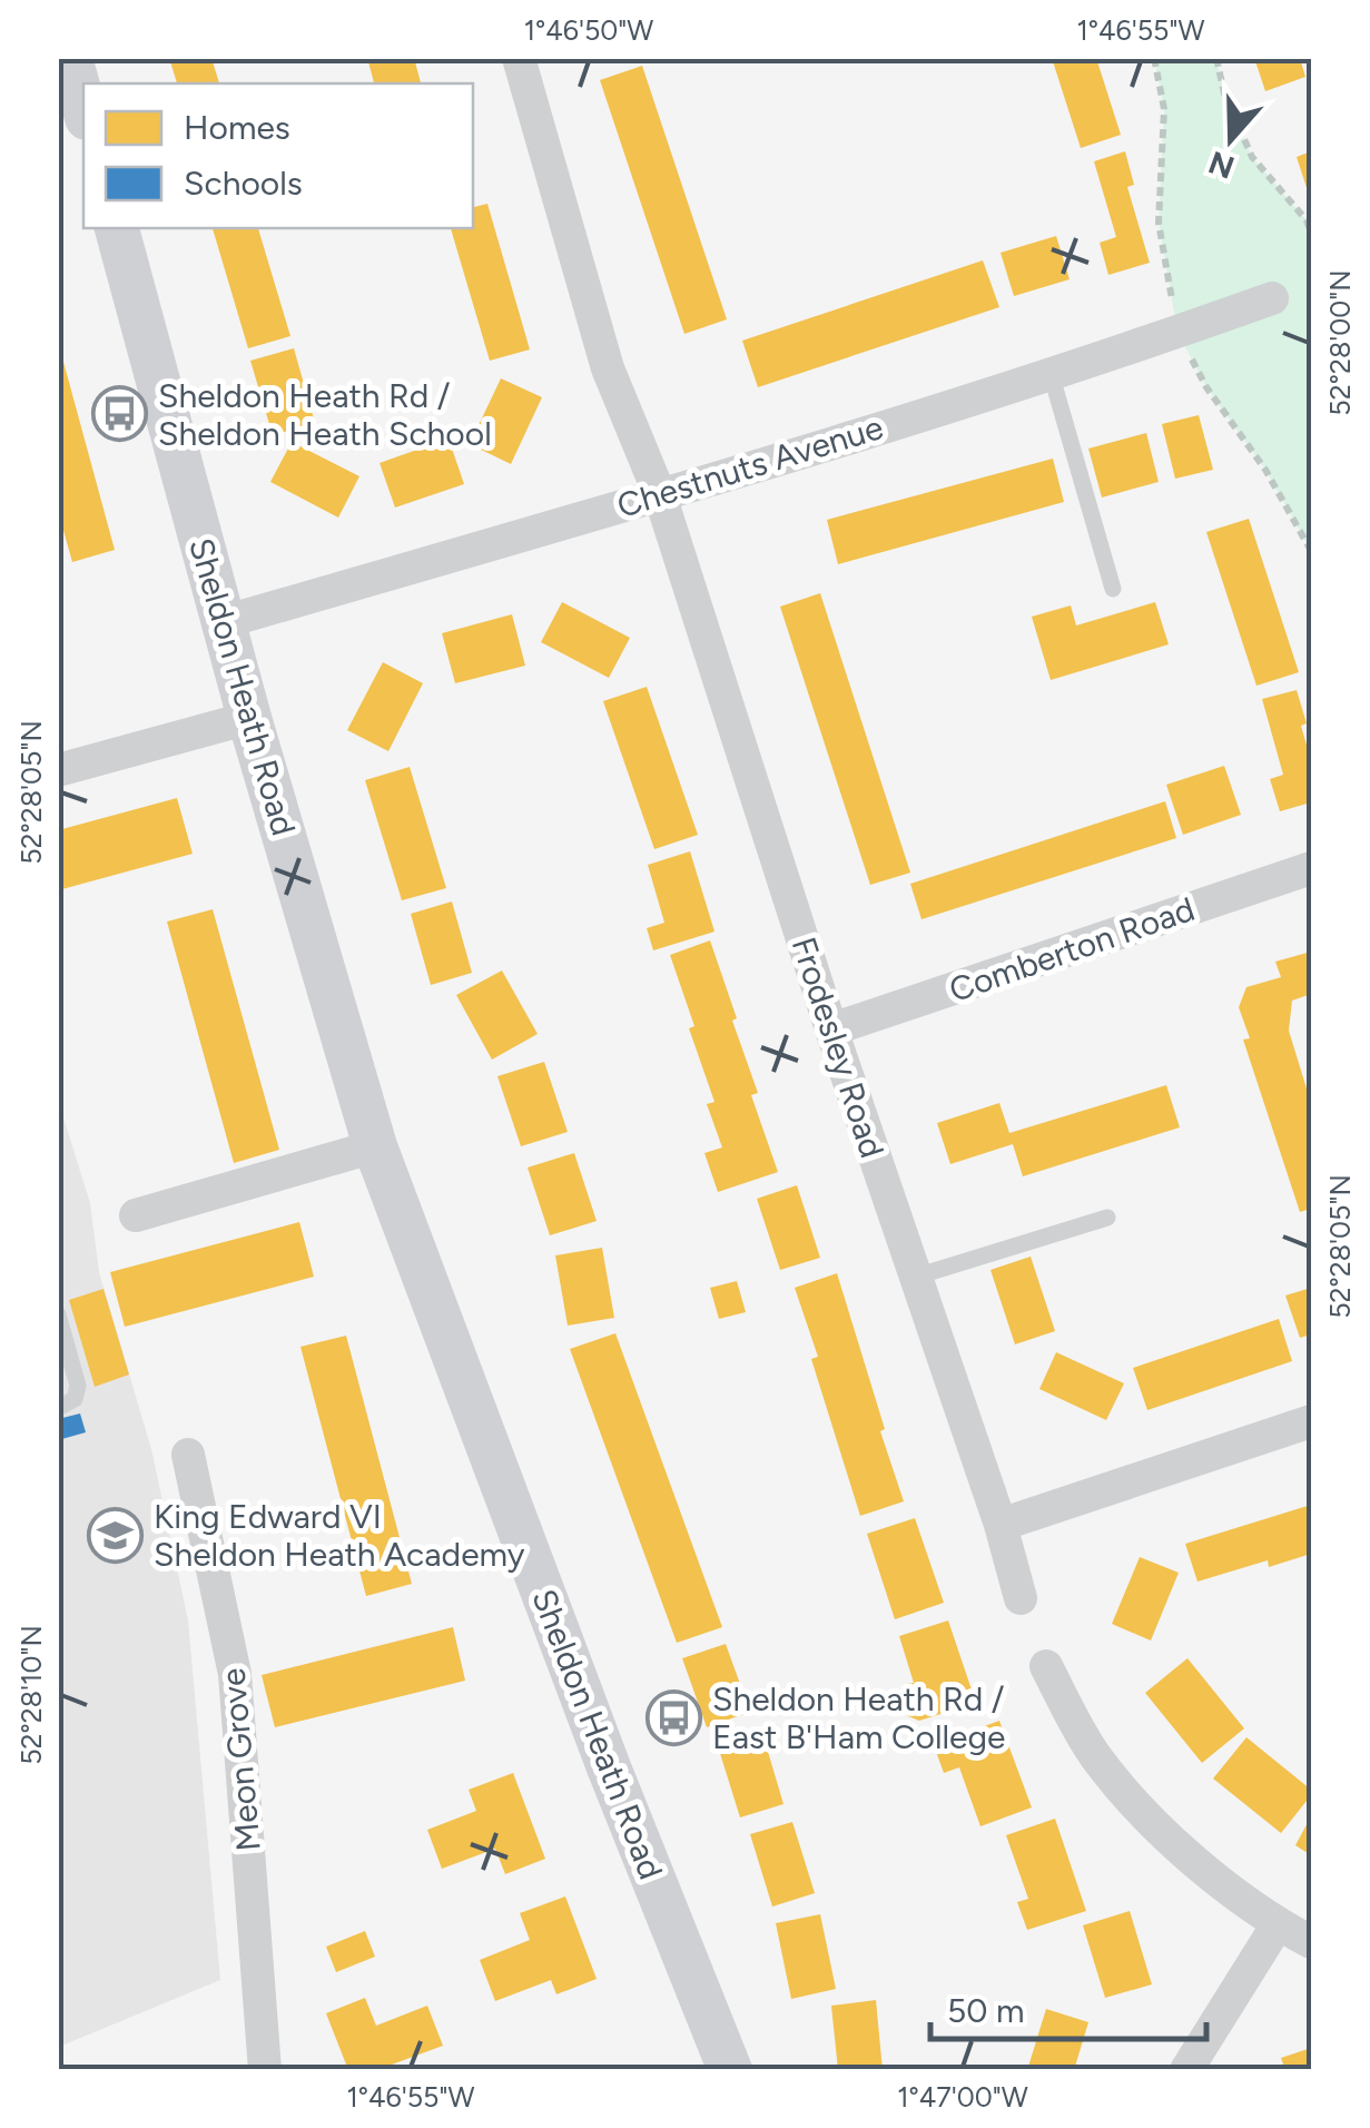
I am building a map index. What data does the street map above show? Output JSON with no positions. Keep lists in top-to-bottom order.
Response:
{
  "streets": {
    "street": [
      "Chestnuts Avenue",
      "Sheldon Heath Road",
      "Comberton Road",
      "Frodesley Road",
      "Meon Grove"
    ]
  },
  "crossings": [
    ["Chestnuts Avenue", "Sheldon Heath Road"],
    ["Chestnuts Avenue", "Frodesley Road"],
    ["Comberton Road", "Frodesley Road"]
  ],
  "places": {
    "bus stop": ["Sheldon Heath Rd / Sheldon Heath School", "Sheldon Heath Rd / East B'Ham College"],
    "school or university": ["King Edward VI Sheldon Heath Academy"]
  },
  "legend": ["Homes", "Schools"],
  "scale_bar": "50 m",
  "north": "bottom",
  "coordinates": [
    "1°46'50\"W",
    "1°46'55\"W",
    "52°28'00\"N",
    "52°28'05\"N",
    "52°28'10\"N",
    "1°47'00\"W"
  ]
}
